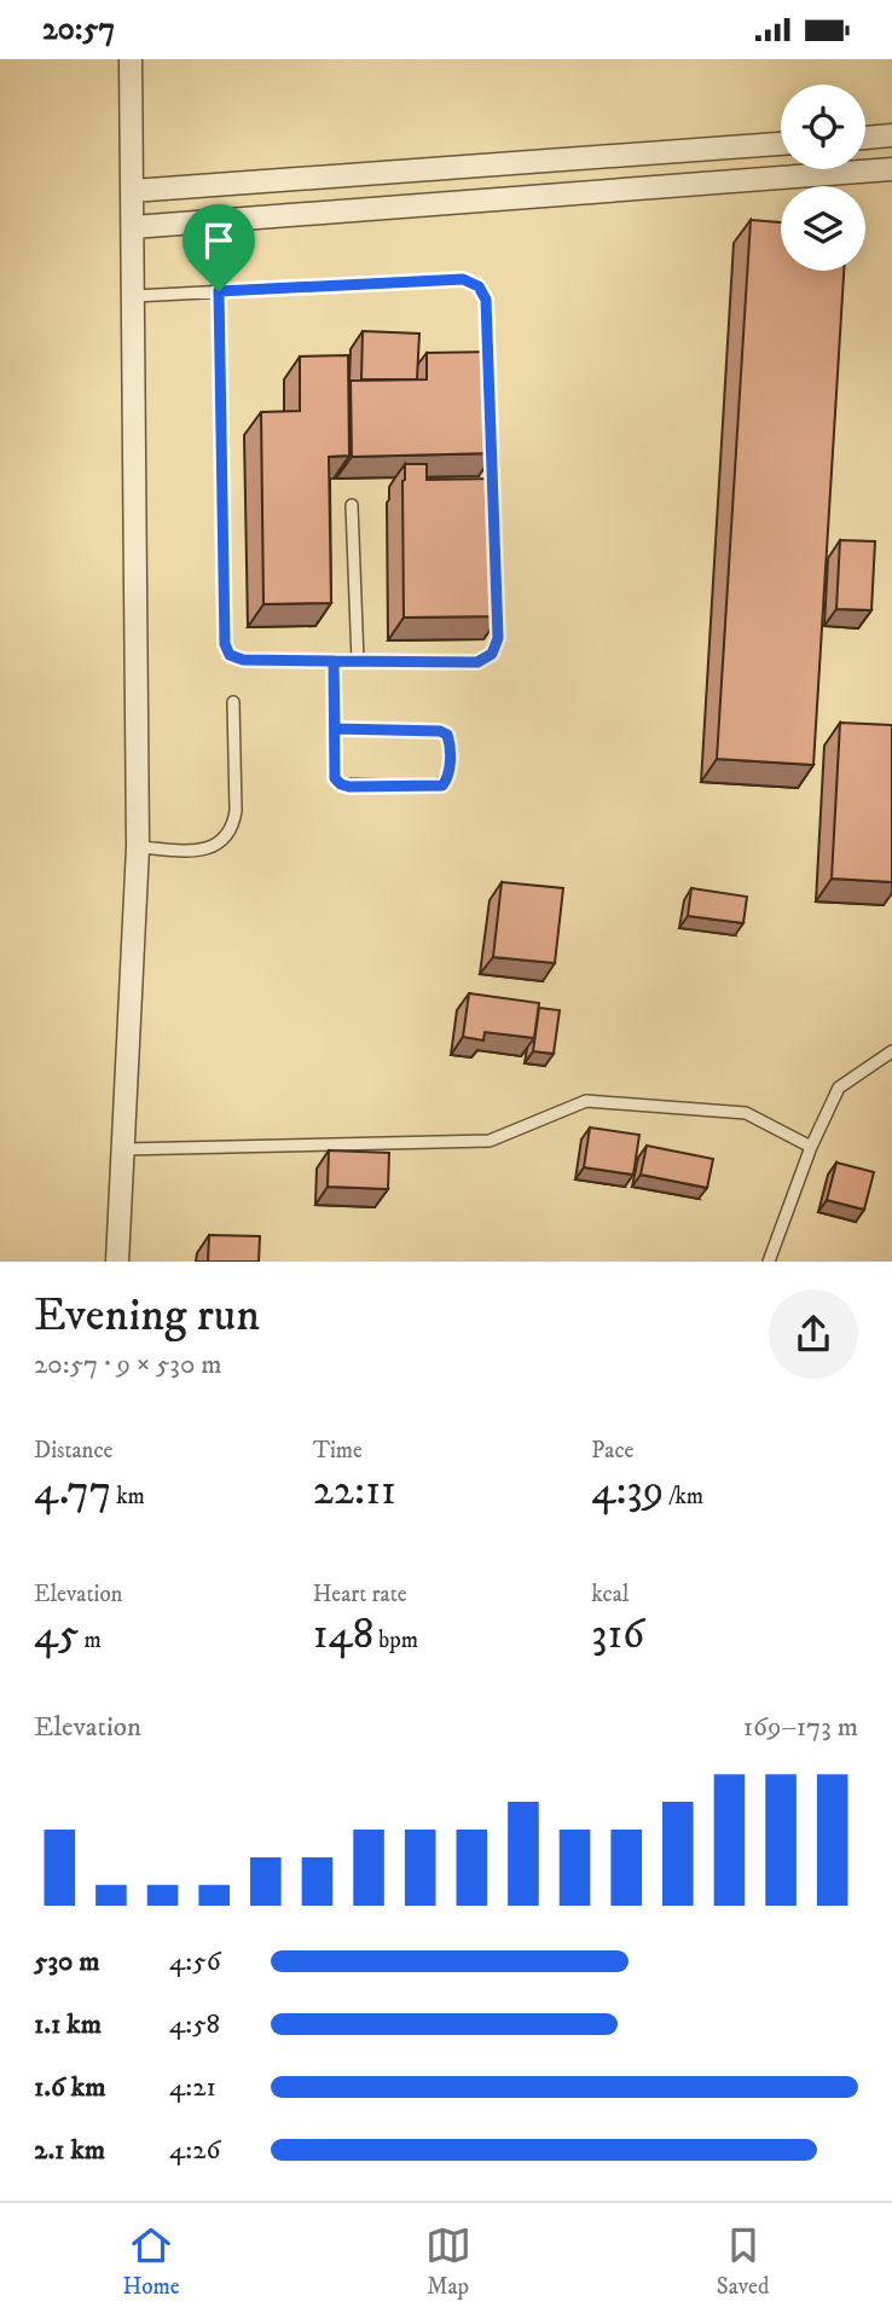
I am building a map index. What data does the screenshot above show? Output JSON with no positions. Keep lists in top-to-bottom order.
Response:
{
  "page": {
    "status": "20:57",
    "heading": ["Evening run", "20:57 · 9 × 530 m"],
    "stats": [
      ["Distance", "4.77 km"],
      ["Time", "22:11"],
      ["Pace", "4:39 /km"],
      ["Elevation", "45 m"],
      ["Heart rate", "148 bpm"],
      ["kcal", "316"]
    ],
    "chart": ["Elevation", "169–173 m"],
    "list": [
      {
        "name": "530 m",
        "note": "4:56"
      },
      {
        "name": "1.1 km",
        "note": "4:58"
      },
      {
        "name": "1.6 km",
        "note": "4:21"
      },
      {
        "name": "2.1 km",
        "note": "4:26"
      }
    ],
    "tabs": ["Home", "Map", "Saved"]
  }
}
